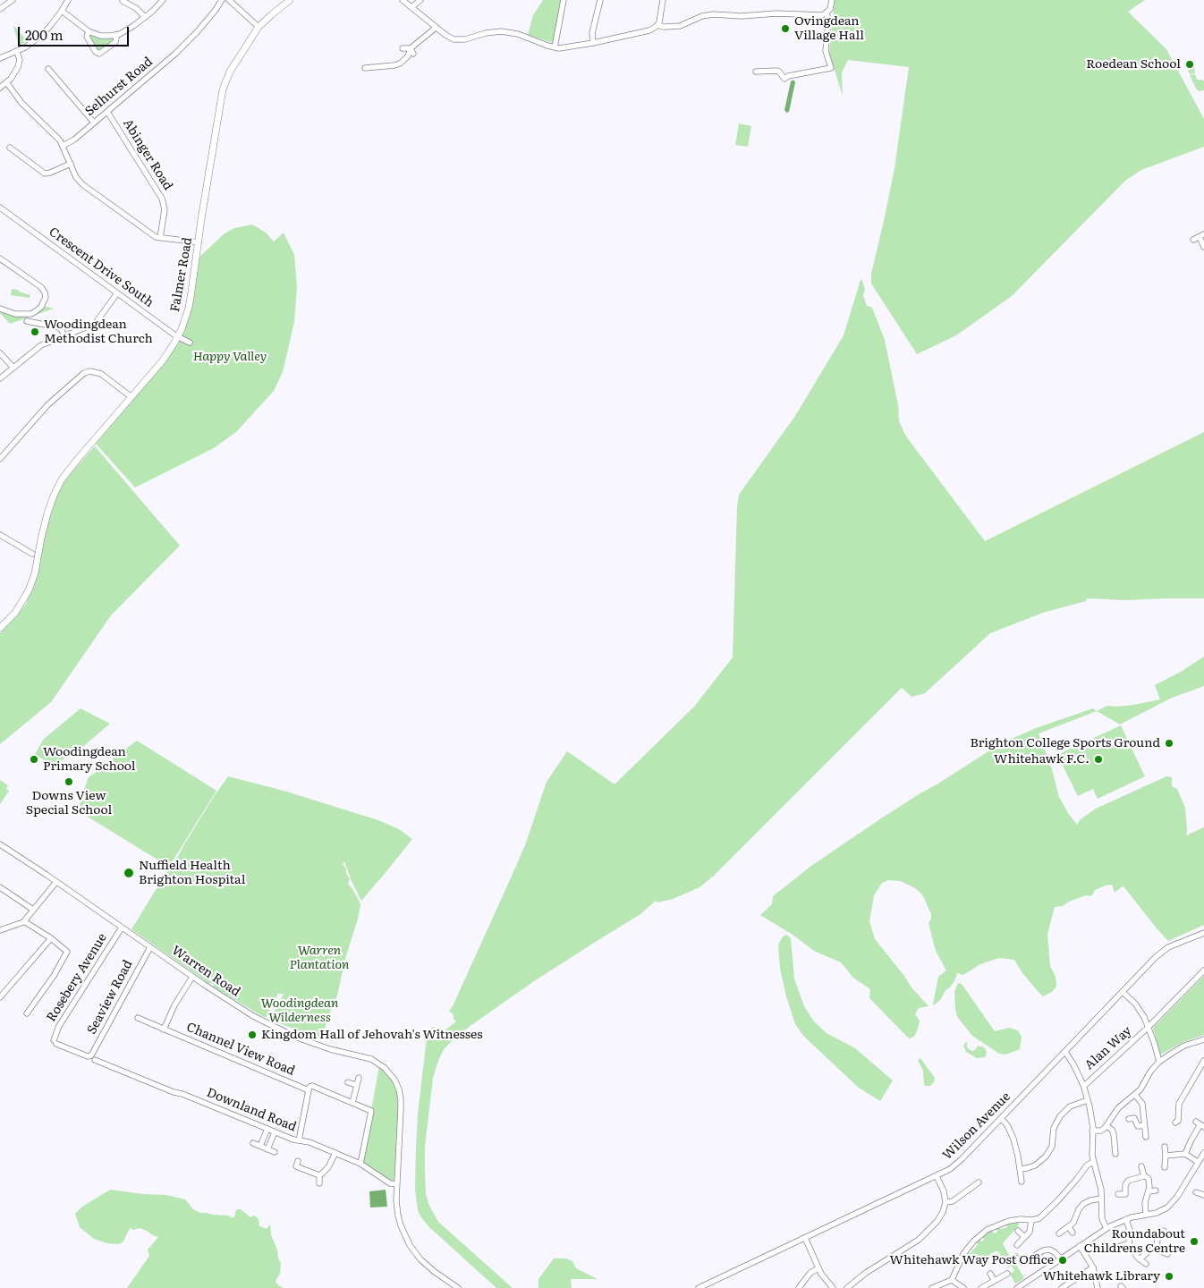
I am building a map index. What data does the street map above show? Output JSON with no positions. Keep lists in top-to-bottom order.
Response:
{
  "streets": {
    "main road": ["Falmer Road"],
    "street": [
      "Selhurst Road",
      "Abinger Road",
      "Crescent Drive South",
      "Warren Road",
      "Rosebery Avenue",
      "Seaview Road",
      "Alan Way",
      "Channel View Road",
      "Downland Road",
      "Wilson Avenue"
    ]
  },
  "crossings": [
    ["Selhurst Road", "Abinger Road"],
    ["Crescent Drive South", "Falmer Road"],
    ["Warren Road", "Rosebery Avenue"],
    ["Warren Road", "Seaview Road"],
    ["Warren Road", "Downland Road"],
    ["Rosebery Avenue", "Downland Road"],
    ["Seaview Road", "Downland Road"]
  ],
  "parks": ["Happy Valley", "Warren Plantation", "Woodingdean Wilderness"],
  "places": [
    "Ovingdean Village Hall",
    "Roedean School",
    "Woodingdean Methodist Church",
    "Brighton College Sports Ground",
    "Woodingdean Primary School",
    "Whitehawk F.C.",
    "Downs View Special School",
    "Nuffield Health Brighton Hospital",
    "Kingdom Hall of Jehovah's Witnesses",
    "Roundabout Childrens Centre",
    "Whitehawk Way Post Office",
    "Whitehawk Library"
  ],
  "scale_bar": "200 m"
}
